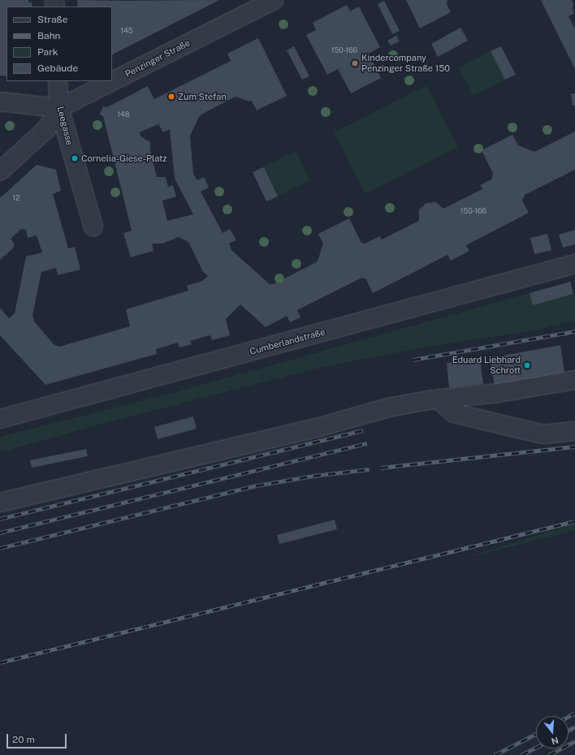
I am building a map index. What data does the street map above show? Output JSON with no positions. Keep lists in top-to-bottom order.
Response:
{
  "streets": {
    "street": ["Penzinger Straße", "Leegasse", "Cumberlandstraße"]
  },
  "crossings": [
    ["Penzinger Straße", "Leegasse"]
  ],
  "places": [
    "Kindercompany Penzinger Straße 150",
    "Zum Stefan",
    "Cornelia-Giese-Platz",
    "Eduard Liebhard Schrott"
  ],
  "house_numbers": [
    "145",
    "150-166",
    "148",
    "12",
    "150-166"
  ],
  "legend": [
    "Straße",
    "Bahn",
    "Park",
    "Gebäude"
  ],
  "scale_bar": "20 m",
  "north": "bottom"
}
